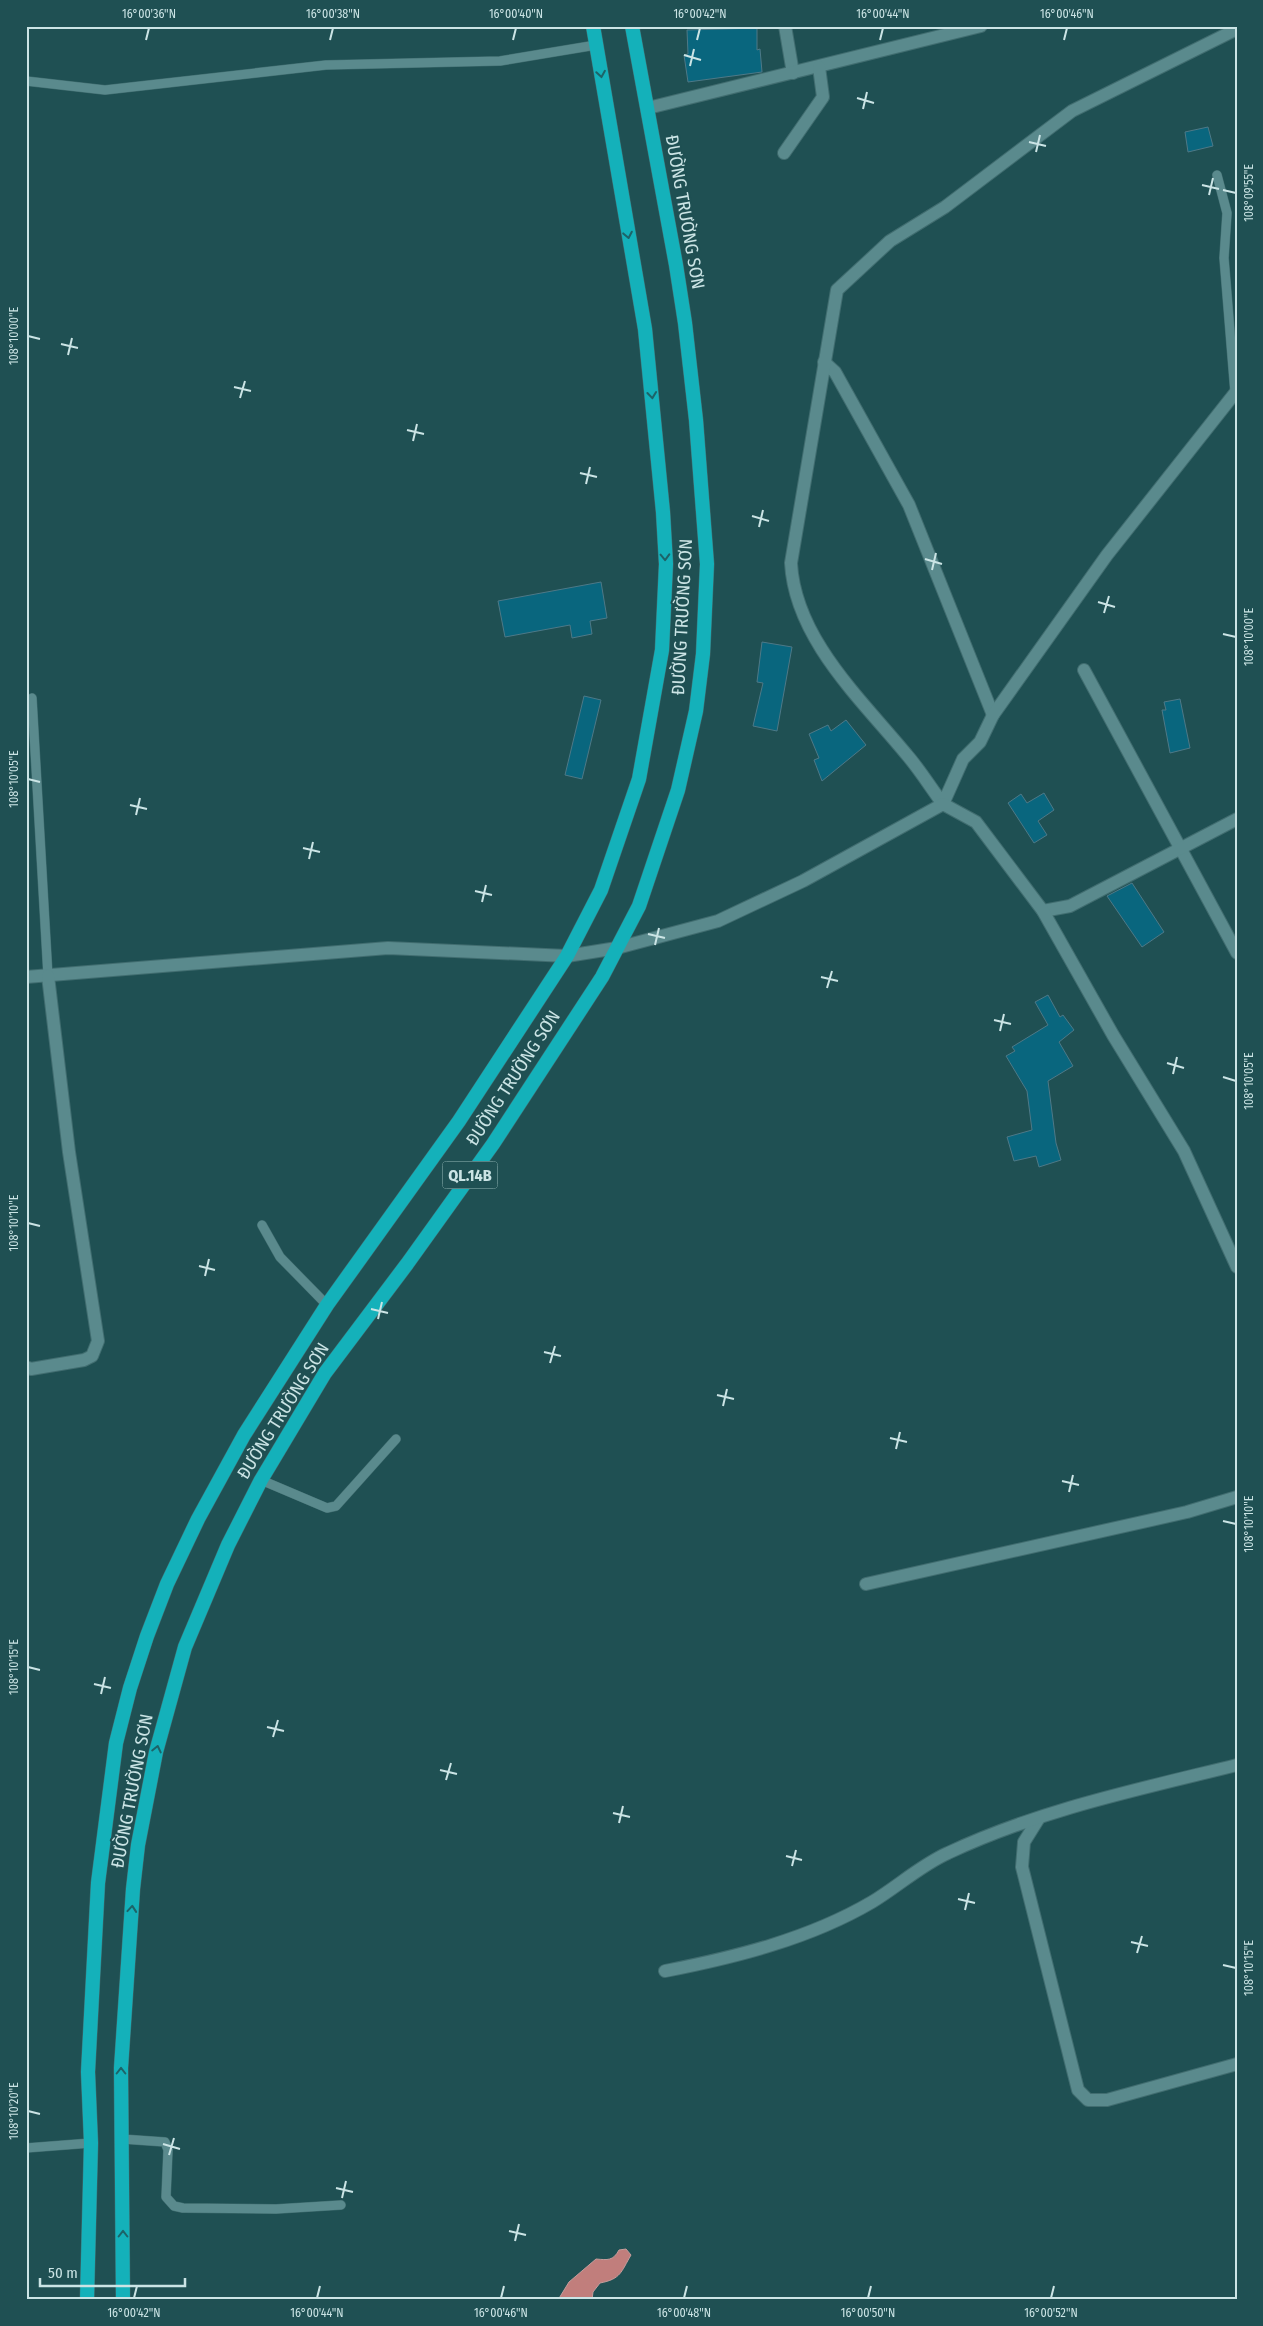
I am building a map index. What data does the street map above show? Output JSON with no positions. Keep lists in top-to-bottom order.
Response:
{
  "streets": {
    "highway": ["ĐƯỜNG TRƯỜNG SƠN", "QL.14B"]
  },
  "scale_bar": "50 m",
  "coordinates": [
    "16°00'36\"N",
    "16°00'38\"N",
    "16°00'40\"N",
    "16°00'42\"N",
    "16°00'44\"N",
    "16°00'46\"N",
    "108°09'55\"E",
    "108°10'00\"E",
    "108°10'05\"E",
    "108°10'10\"E",
    "108°10'15\"E",
    "108°10'20\"E",
    "16°00'48\"N",
    "16°00'50\"N",
    "16°00'52\"N"
  ]
}
